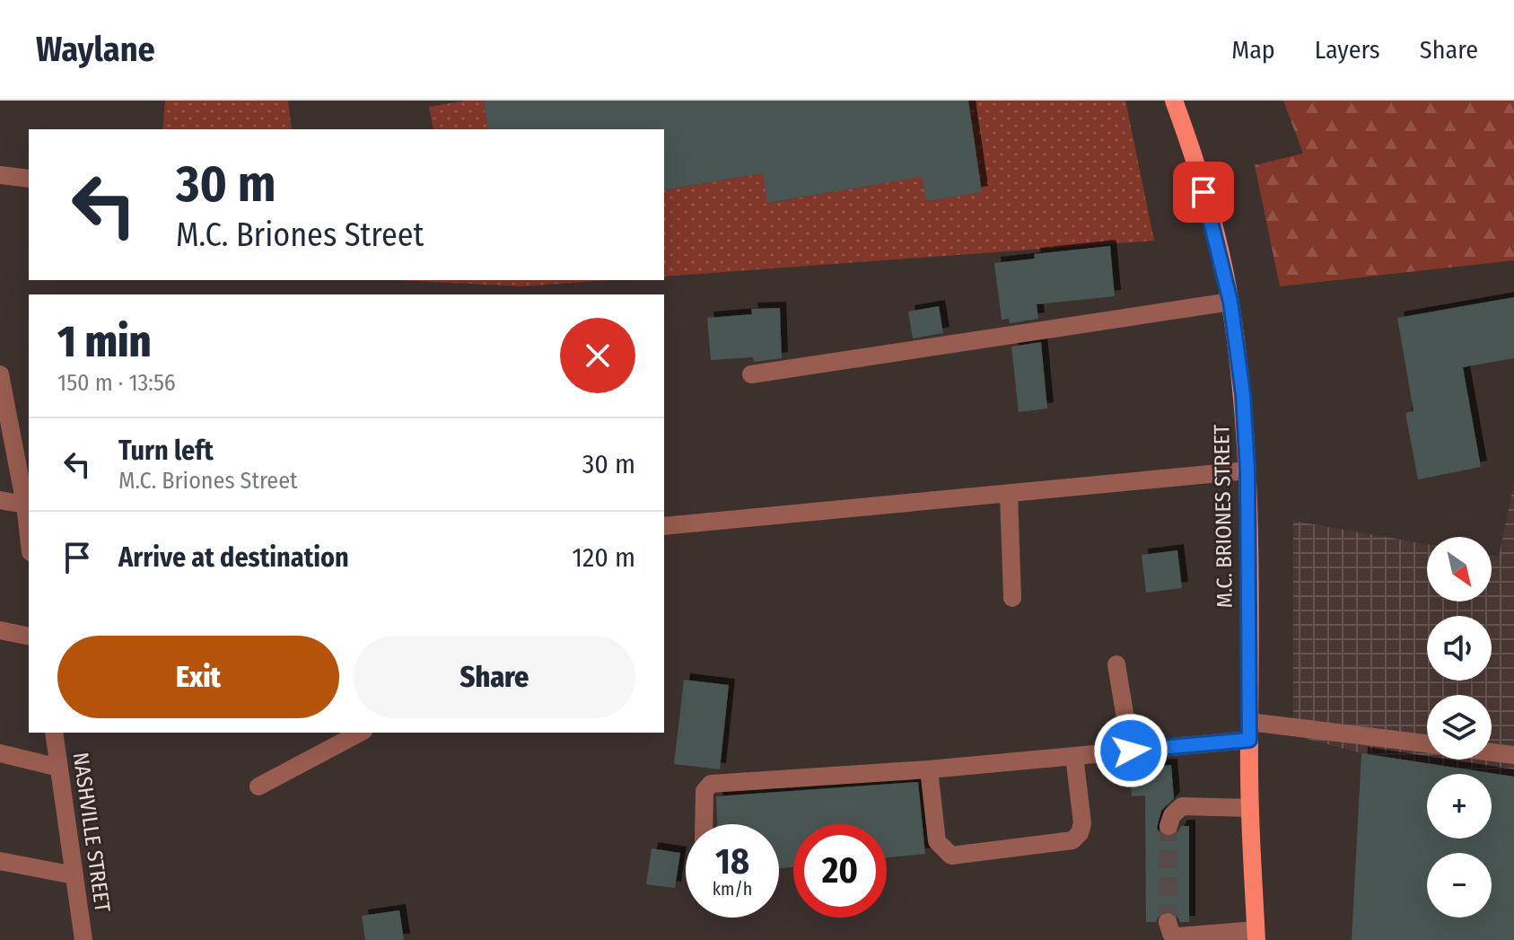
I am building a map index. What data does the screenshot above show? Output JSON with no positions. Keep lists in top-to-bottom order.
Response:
{
  "streets": {
    "main road": ["M.C. BRIONES STREET"],
    "street": ["NASHVILLE STREET"]
  },
  "north": "bottom right",
  "page": {
    "header": "Waylane",
    "nav": ["Map", "Layers", "Share"],
    "turn": ["30 m", "M.C. Briones Street"],
    "heading": ["1 min", "150 m · 13:56"],
    "list": [
      {
        "name": "Turn left",
        "note": "M.C. Briones Street",
        "value": "30 m"
      },
      {
        "name": "Arrive at destination",
        "value": "120 m"
      }
    ],
    "map_buttons": ["+", "−"],
    "buttons": ["Exit", "Share"],
    "speed": "18 km/h",
    "limit": "20"
  }
}
